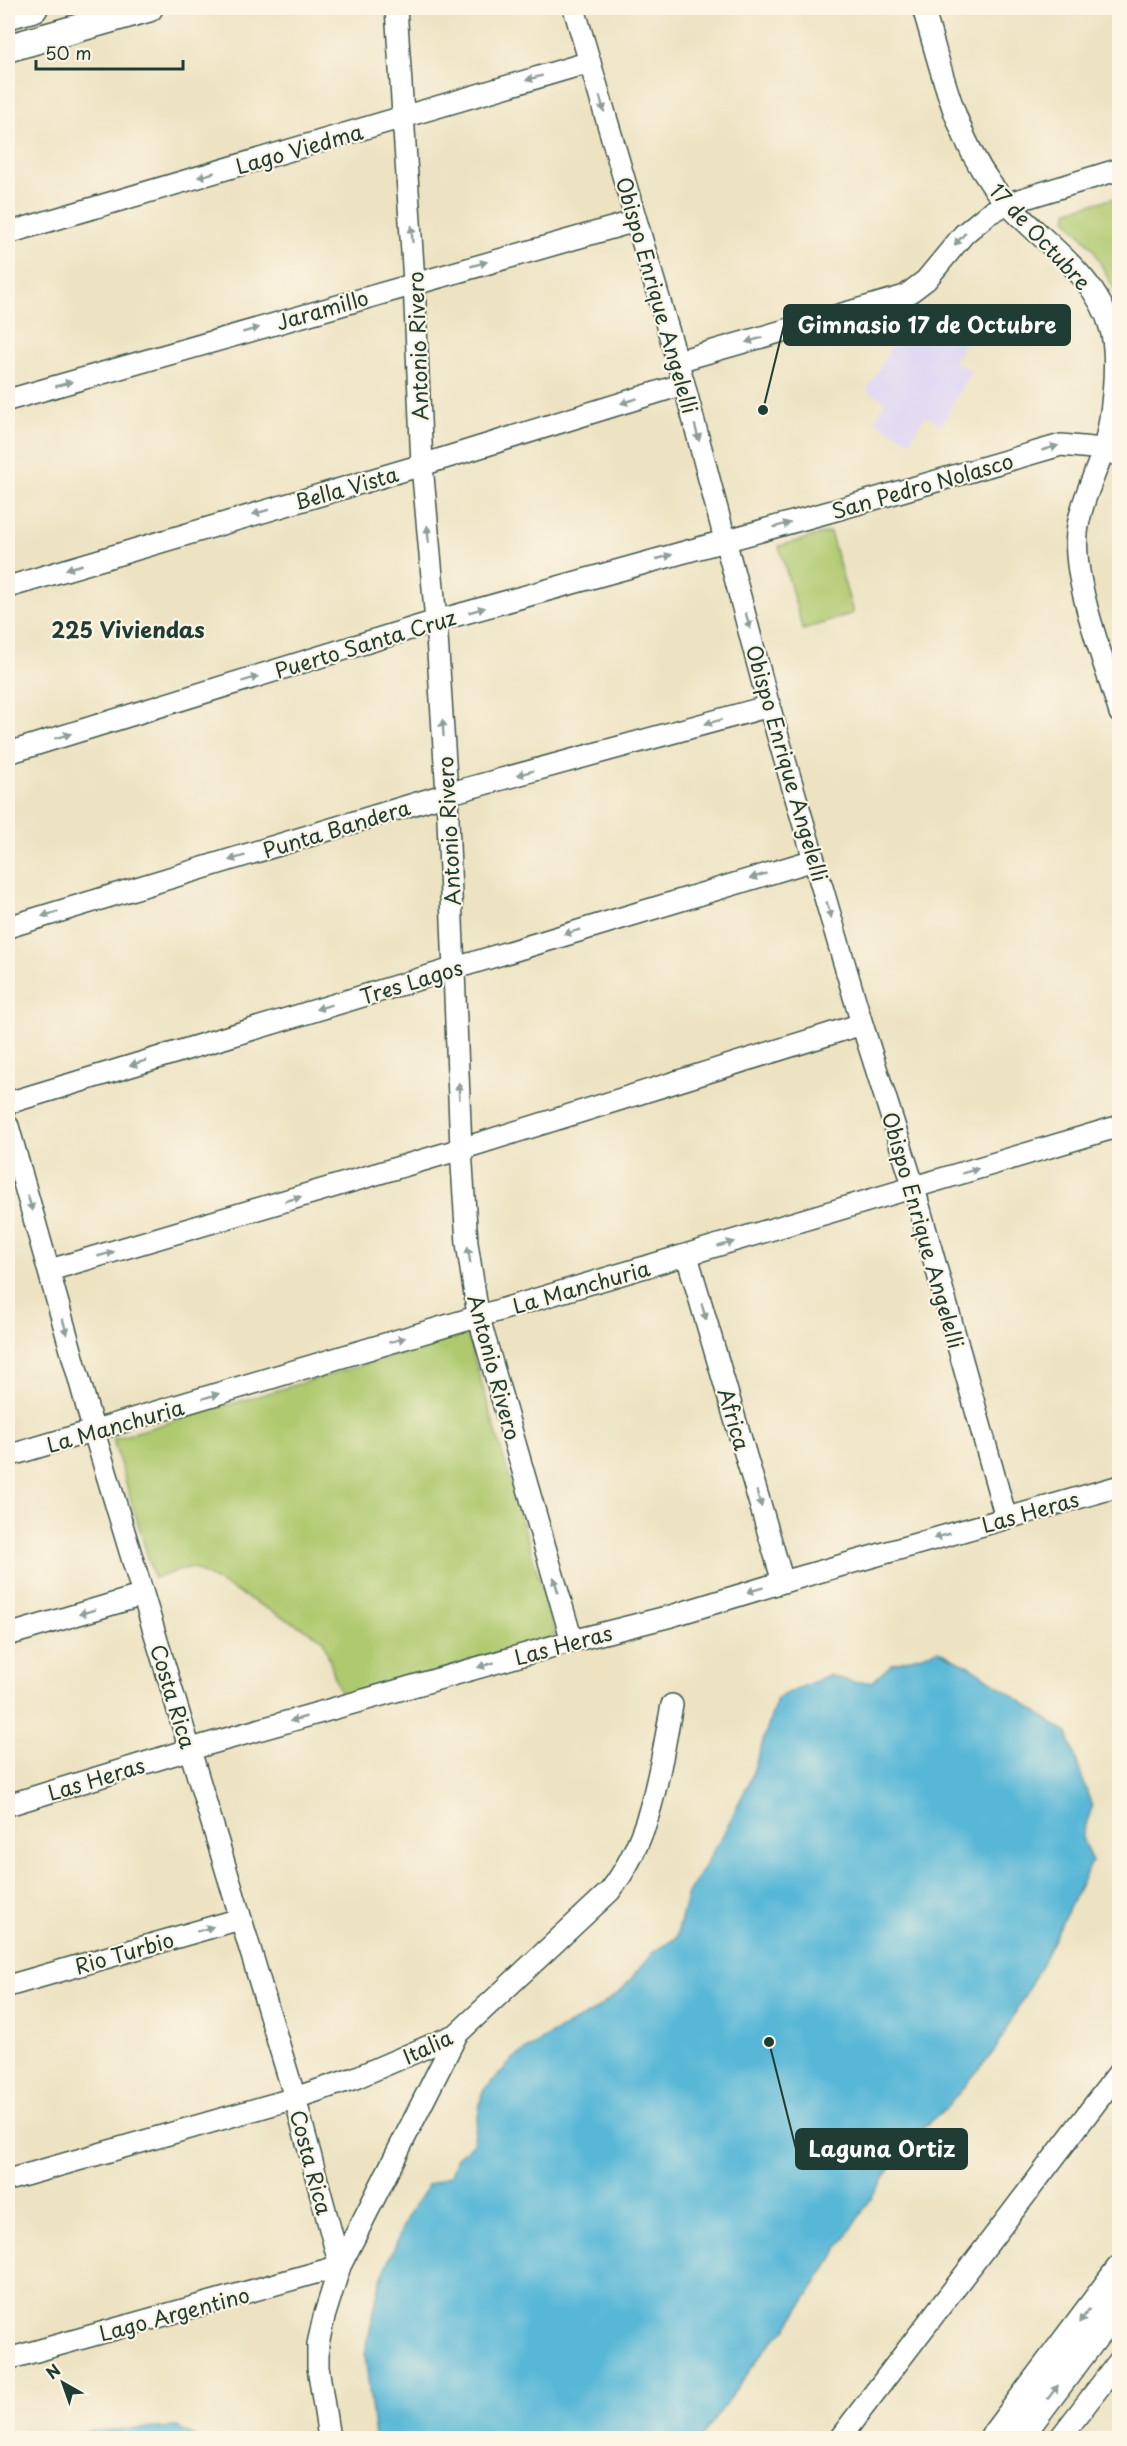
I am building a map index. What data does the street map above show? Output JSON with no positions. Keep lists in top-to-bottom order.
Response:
{
  "streets": {
    "street": [
      "Lago Viedma",
      "17 de Octubre",
      "Obispo Enrique Angelelli",
      "Jaramillo",
      "Antonio Rivero",
      "San Pedro Nolasco",
      "Bella Vista",
      "Puerto Santa Cruz",
      "Punta Bandera",
      "Tres Lagos",
      "La Manchuria",
      "Africa",
      "Las Heras",
      "Costa Rica",
      "Rio Turbio",
      "Italia",
      "Lago Argentino"
    ]
  },
  "crossings": [
    ["Lago Viedma", "Obispo Enrique Angelelli"],
    ["Lago Viedma", "Antonio Rivero"],
    ["17 de Octubre", "San Pedro Nolasco"],
    ["Obispo Enrique Angelelli", "Jaramillo"],
    ["Obispo Enrique Angelelli", "San Pedro Nolasco"],
    ["Obispo Enrique Angelelli", "Bella Vista"],
    ["Obispo Enrique Angelelli", "Puerto Santa Cruz"],
    ["Obispo Enrique Angelelli", "Punta Bandera"],
    ["Obispo Enrique Angelelli", "Tres Lagos"],
    ["Obispo Enrique Angelelli", "La Manchuria"],
    ["Obispo Enrique Angelelli", "Las Heras"],
    ["Jaramillo", "Antonio Rivero"],
    ["Antonio Rivero", "Bella Vista"],
    ["Antonio Rivero", "Puerto Santa Cruz"],
    ["Antonio Rivero", "Punta Bandera"],
    ["Antonio Rivero", "Tres Lagos"],
    ["Antonio Rivero", "La Manchuria"],
    ["Antonio Rivero", "Las Heras"],
    ["San Pedro Nolasco", "Puerto Santa Cruz"],
    ["La Manchuria", "Africa"],
    ["La Manchuria", "Costa Rica"],
    ["Africa", "Las Heras"],
    ["Las Heras", "Costa Rica"],
    ["Costa Rica", "Rio Turbio"],
    ["Costa Rica", "Italia"],
    ["Costa Rica", "Lago Argentino"]
  ],
  "one_way": [
    "Lago Viedma",
    "Obispo Enrique Angelelli",
    "Jaramillo",
    "Antonio Rivero",
    "Bella Vista",
    "Puerto Santa Cruz",
    "Punta Bandera",
    "Africa",
    "Las Heras",
    "Rio Turbio"
  ],
  "districts": ["225 Viviendas"],
  "places": ["Gimnasio 17 de Octubre", "Laguna Ortiz"],
  "scale_bar": "50 m",
  "north": "top left"
}
